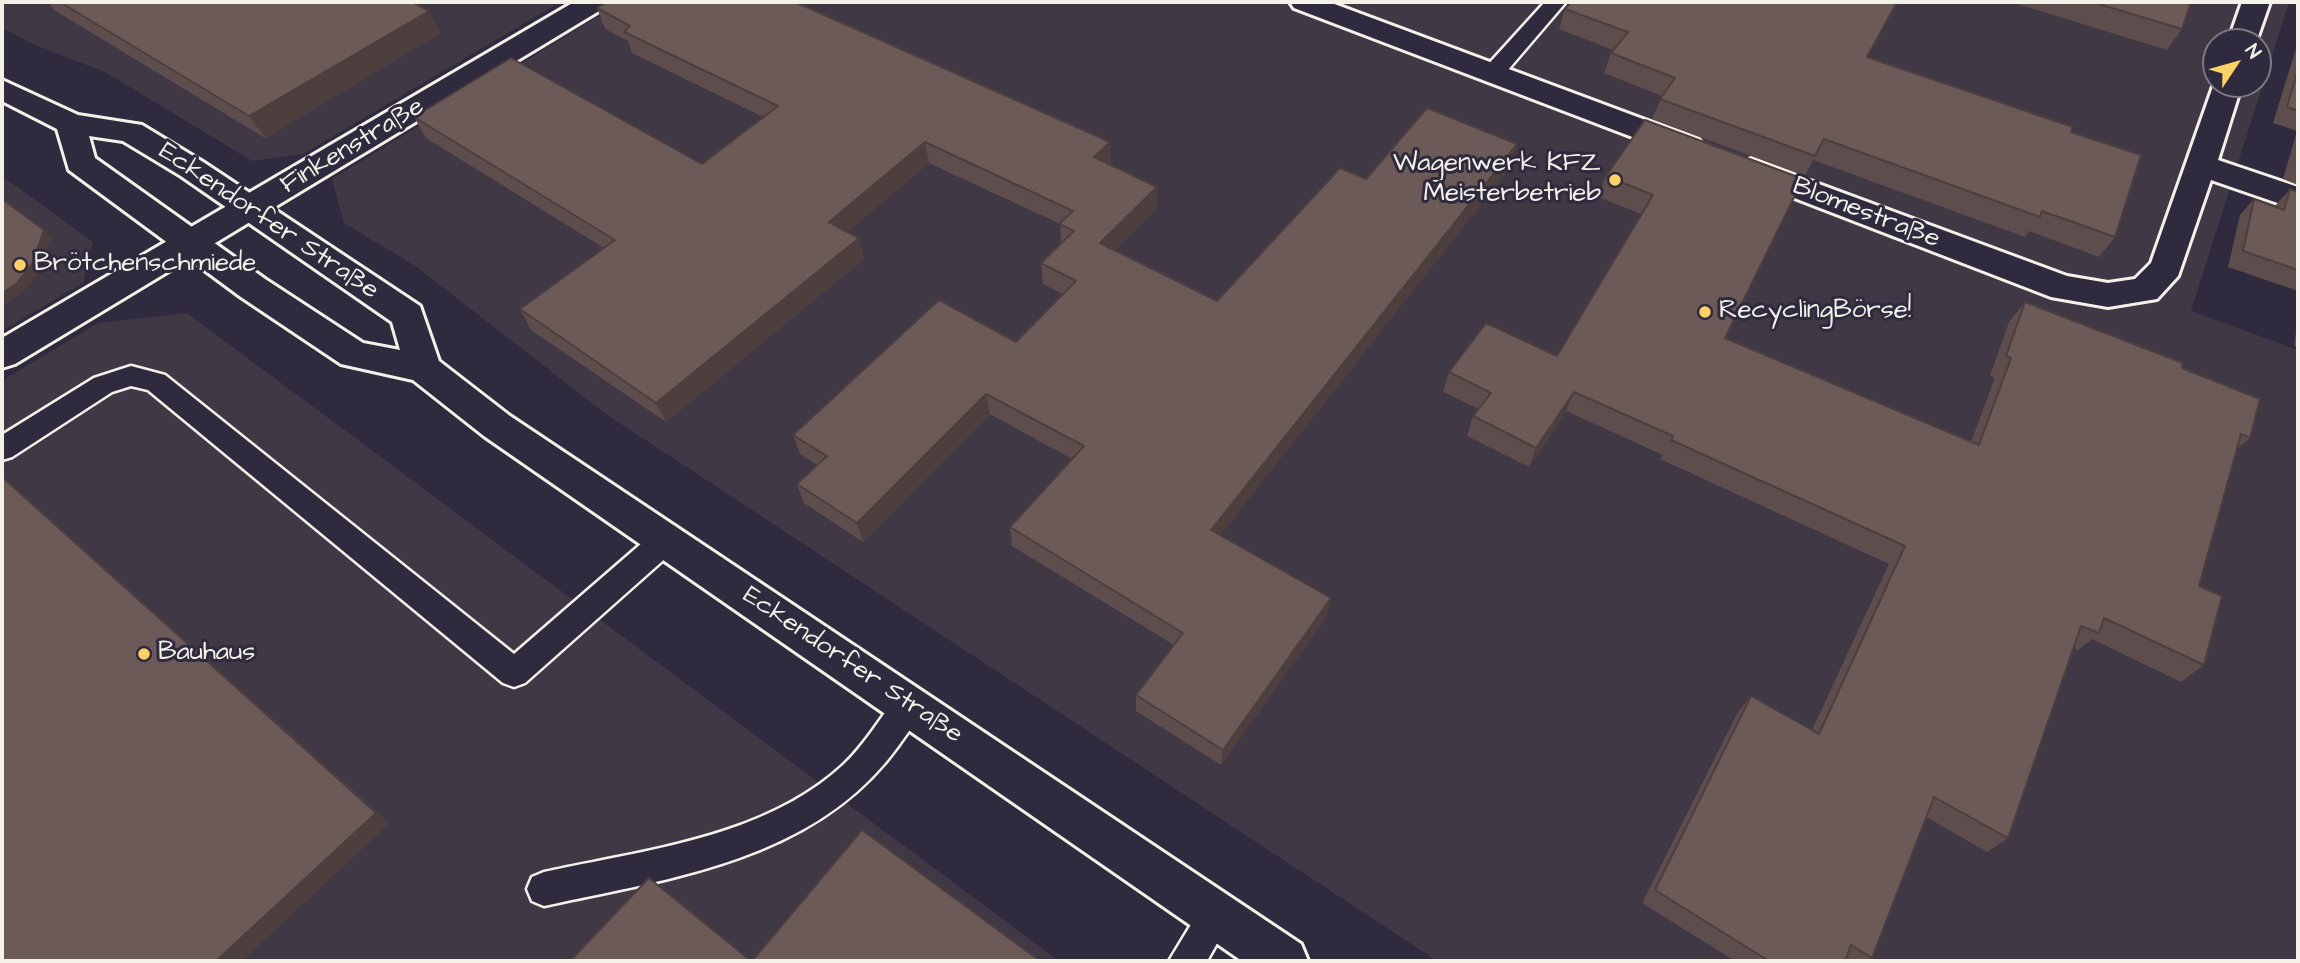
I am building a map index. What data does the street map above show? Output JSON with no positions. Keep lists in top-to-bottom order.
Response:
{
  "streets": {
    "street": ["Finkenstraße", "Blomestraße", "Eckendorfer Straße"]
  },
  "crossings": [
    ["Finkenstraße", "Eckendorfer Straße"]
  ],
  "places": [
    "Wagenwerk KFZ Meisterbetrieb",
    "Brötchenschmiede",
    "RecyclingBörse!",
    "Bauhaus"
  ],
  "north": "top right"
}
